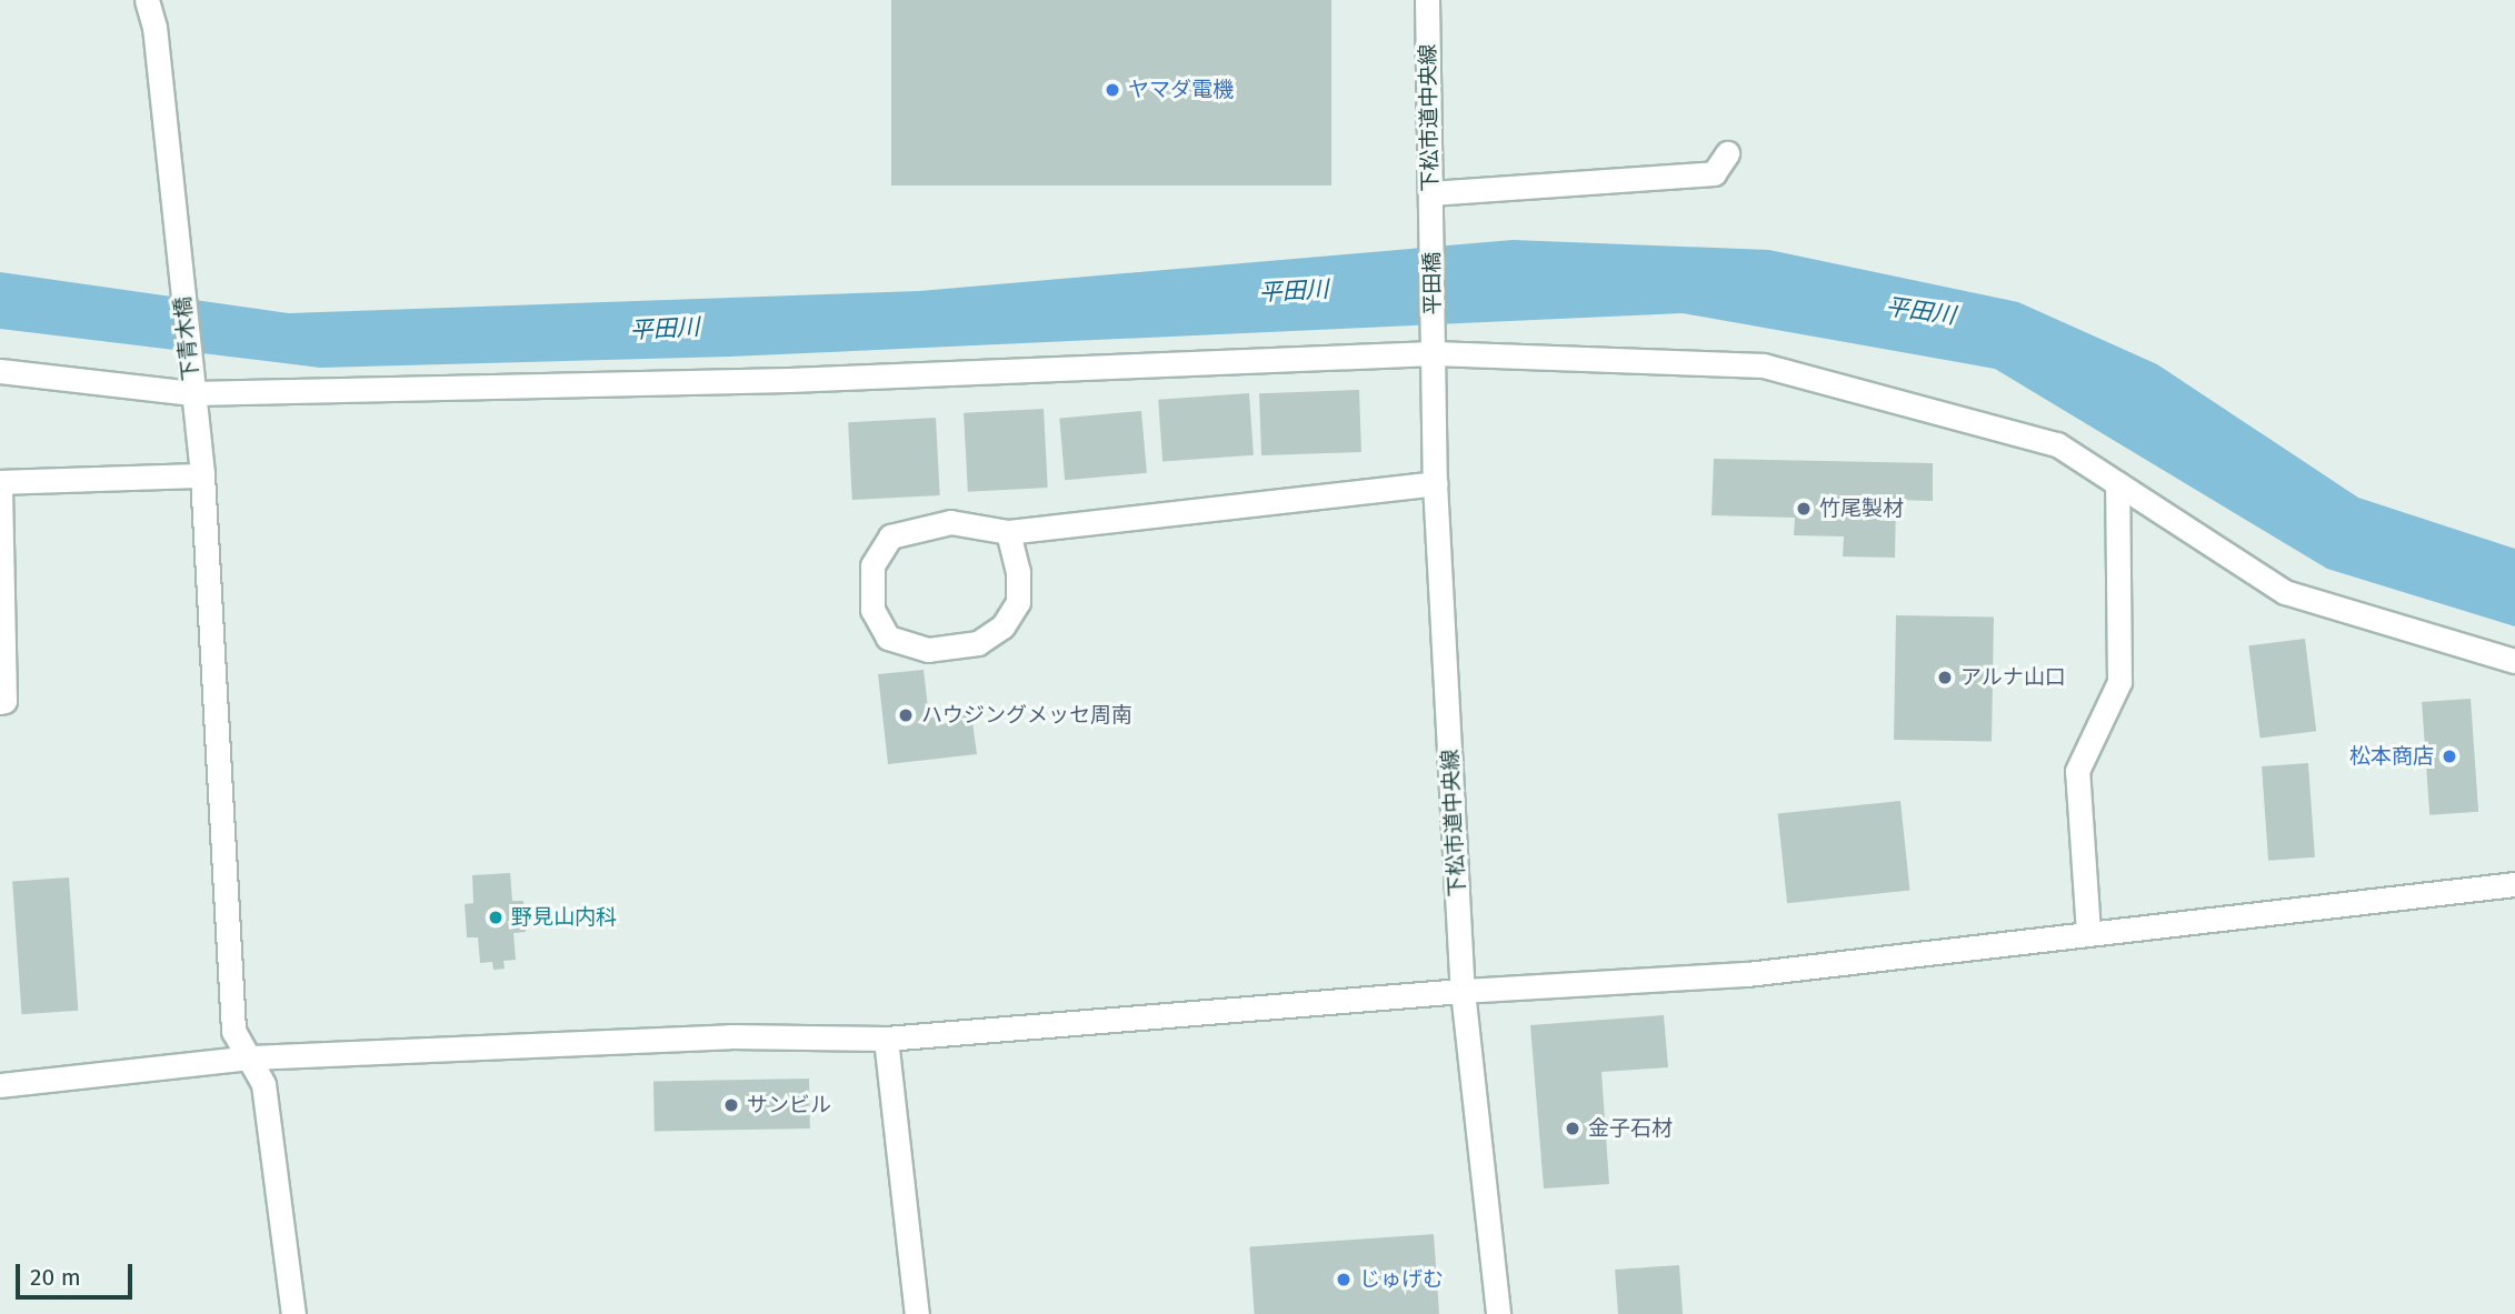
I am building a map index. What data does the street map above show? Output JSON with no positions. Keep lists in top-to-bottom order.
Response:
{
  "streets": {
    "street": ["下松市道中央線", "平田橋", "下青木橋"]
  },
  "crossings": [
    ["下松市道中央線", "平田橋"]
  ],
  "water": ["平田川"],
  "places": [
    "ヤマダ電機",
    "竹尾製材",
    "アルナ山口",
    "ハウジングメッセ周南",
    "松本商店",
    "野見山内科",
    "サンビル",
    "金子石材",
    "じゅげむ"
  ],
  "scale_bar": "20 m"
}
